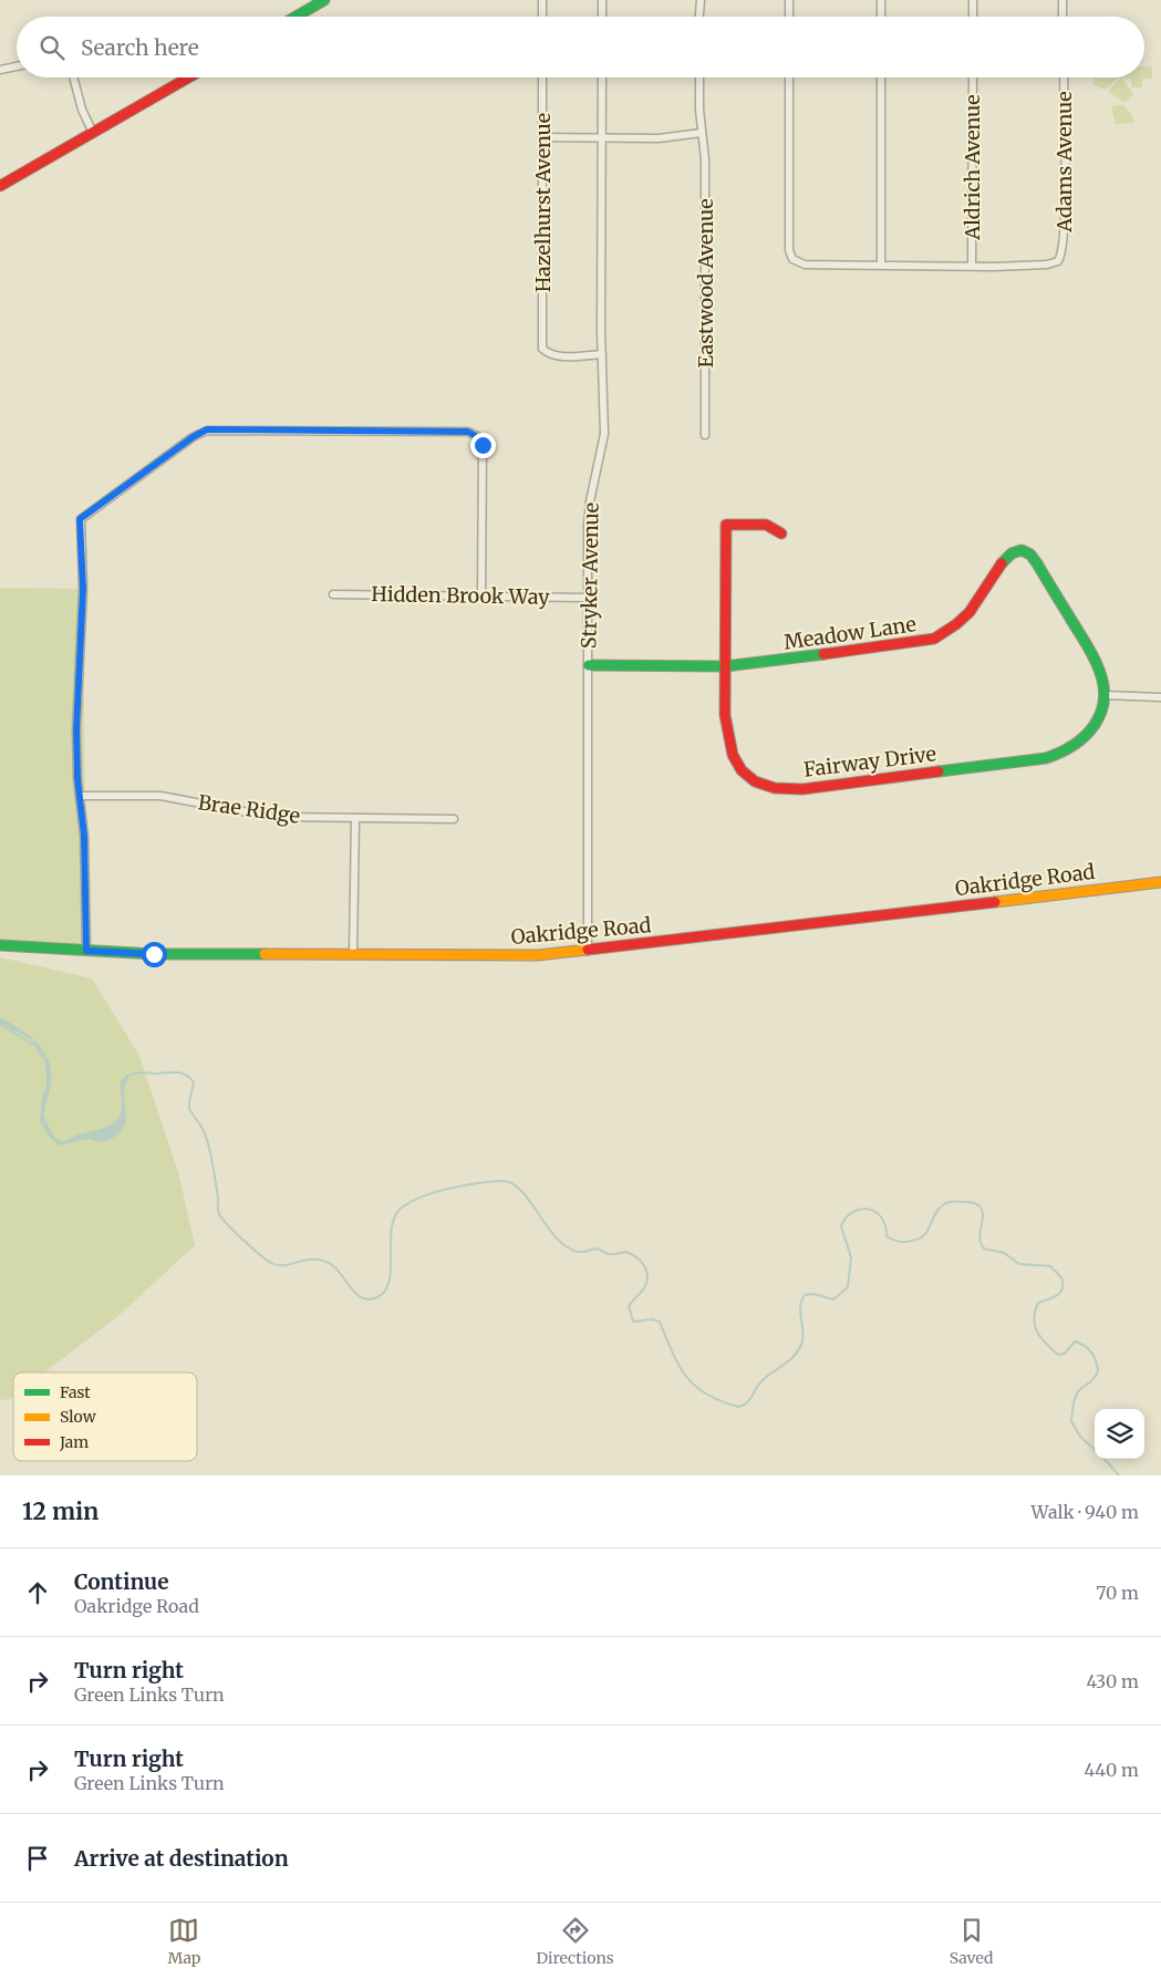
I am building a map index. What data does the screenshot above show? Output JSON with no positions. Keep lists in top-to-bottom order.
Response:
{
  "streets": {
    "street": [
      "Adams Avenue",
      "Aldrich Avenue",
      "Hazelhurst Avenue",
      "Eastwood Avenue",
      "Stryker Avenue",
      "Hidden Brook Way",
      "Meadow Lane",
      "Fairway Drive",
      "Brae Ridge",
      "Oakridge Road"
    ]
  },
  "crossings": [
    ["Adams Avenue", "Aldrich Avenue"],
    ["Hazelhurst Avenue", "Stryker Avenue"],
    ["Stryker Avenue", "Hidden Brook Way"],
    ["Stryker Avenue", "Meadow Lane"],
    ["Stryker Avenue", "Oakridge Road"],
    ["Meadow Lane", "Fairway Drive"]
  ],
  "legend": ["Fast", "Slow", "Jam"],
  "page": {
    "search": "Search here",
    "heading": ["12 min", "Walk · 940 m"],
    "list": [
      ["Continue", "Oakridge Road", "70 m"],
      ["Turn right", "Green Links Turn", "430 m"],
      ["Turn right", "Green Links Turn", "440 m"],
      "Arrive at destination"
    ],
    "nav": ["Map", "Directions", "Saved"]
  }
}
